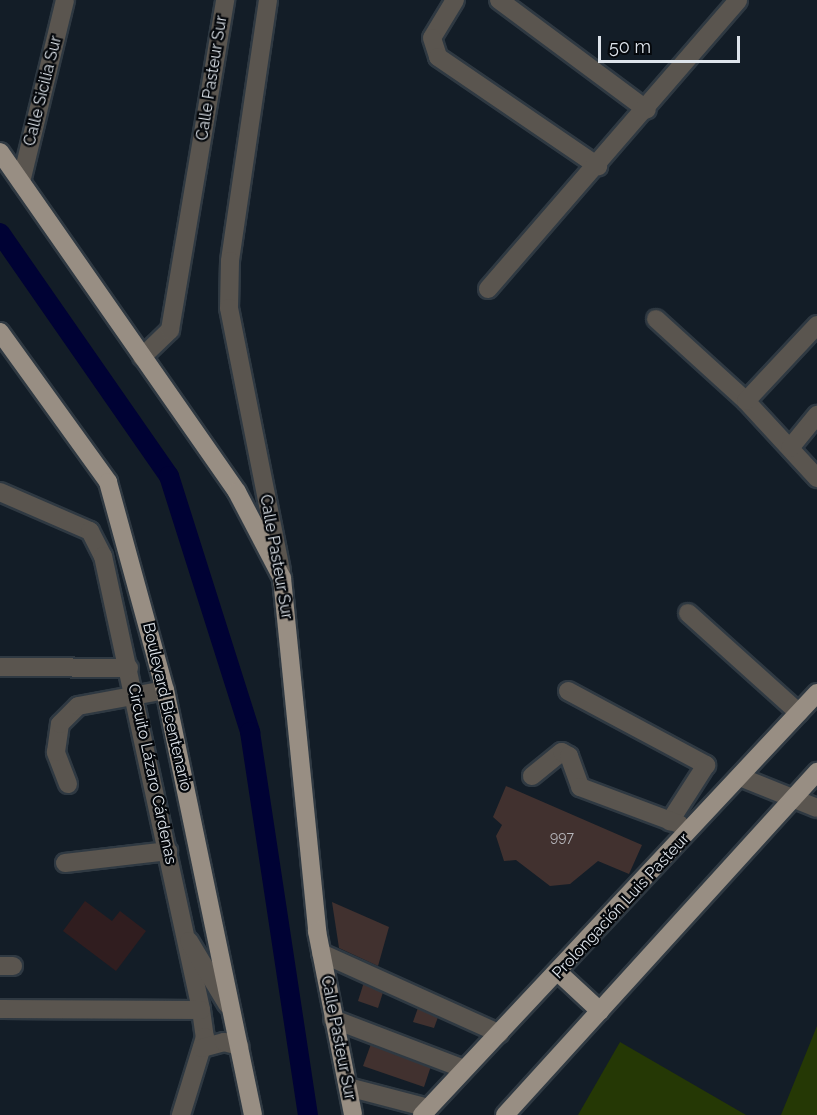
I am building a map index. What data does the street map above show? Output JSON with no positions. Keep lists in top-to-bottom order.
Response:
{
  "streets": {
    "main road": ["Calle Pasteur Sur", "Boulevard Bicentenario", "Prolongación Luis Pasteur"],
    "street": ["Calle Sicilia Sur", "Circuito Lázaro Cárdenas"]
  },
  "house_numbers": ["997"],
  "scale_bar": "50 m"
}
